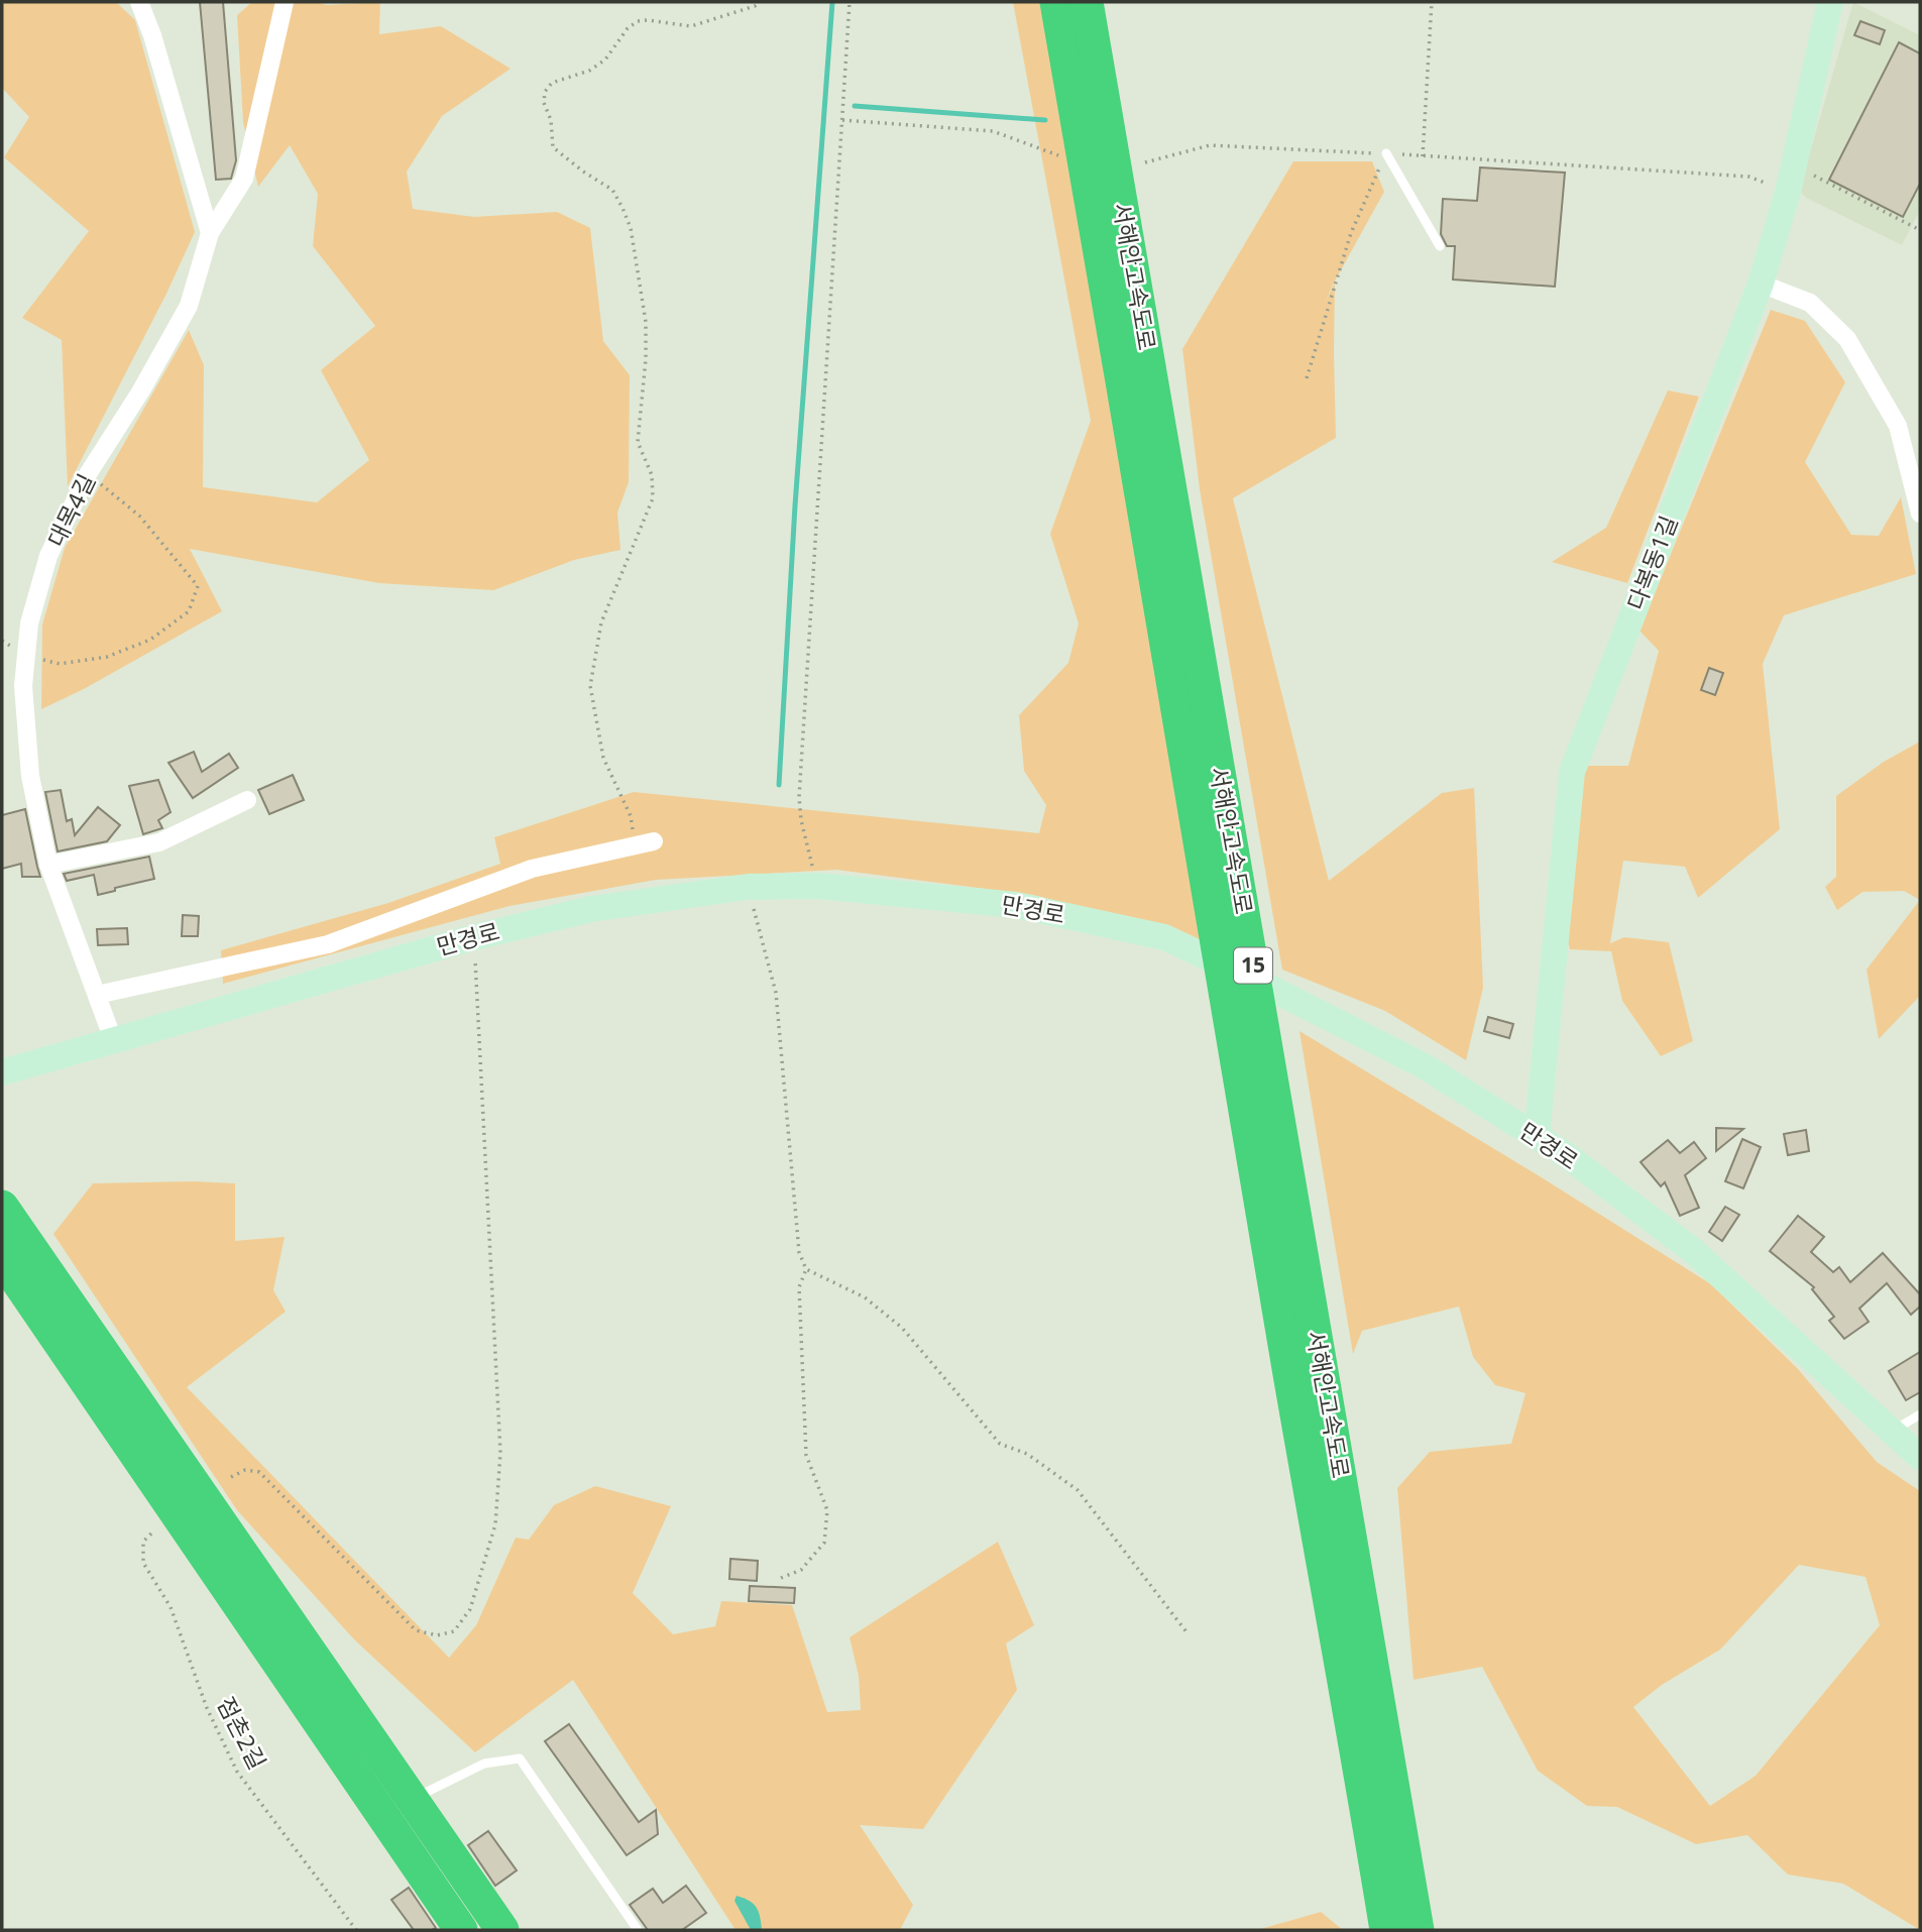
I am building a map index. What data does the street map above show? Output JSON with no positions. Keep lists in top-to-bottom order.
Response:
{
  "streets": {
    "highway": ["서해안고속도로", "15"],
    "street": ["대목4길", "다복동1길", "만경로"],
    "path": ["점촌2길"]
  },
  "crossings": [
    ["대목4길", "만경로"],
    ["다복동1길", "만경로"]
  ]
}
